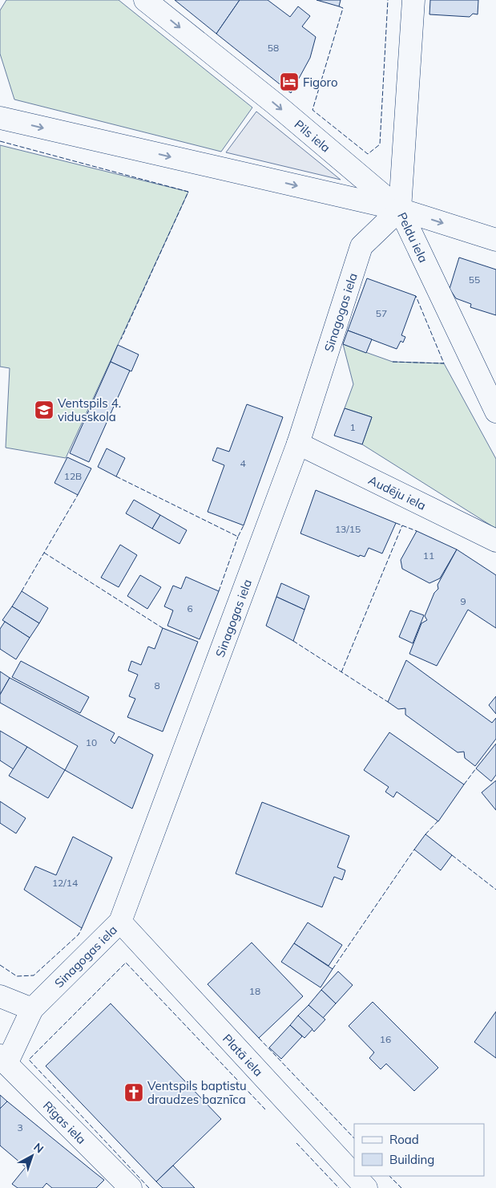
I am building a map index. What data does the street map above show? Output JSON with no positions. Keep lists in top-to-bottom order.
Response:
{
  "streets": {
    "street": [
      "Pils iela",
      "Peldu iela",
      "Sinagogas iela",
      "Audēju iela",
      "Platā iela",
      "Rīgas iela"
    ]
  },
  "crossings": [
    ["Pils iela", "Peldu iela"],
    ["Pils iela", "Sinagogas iela"],
    ["Peldu iela", "Sinagogas iela"],
    ["Sinagogas iela", "Audēju iela"],
    ["Sinagogas iela", "Platā iela"],
    ["Sinagogas iela", "Rīgas iela"]
  ],
  "places": {
    "hotel": ["Figoro"],
    "school or university": ["Ventspils 4. vidusskola"],
    "church": ["Ventspils baptistu draudzes baznīca"]
  },
  "house_numbers": [
    "58",
    "55",
    "57",
    "1",
    "4",
    "12B",
    "13/15",
    "11",
    "9",
    "6",
    "8",
    "10",
    "12/14",
    "18",
    "16",
    "3"
  ],
  "legend": ["Road", "Building"],
  "north": "top right"
}
